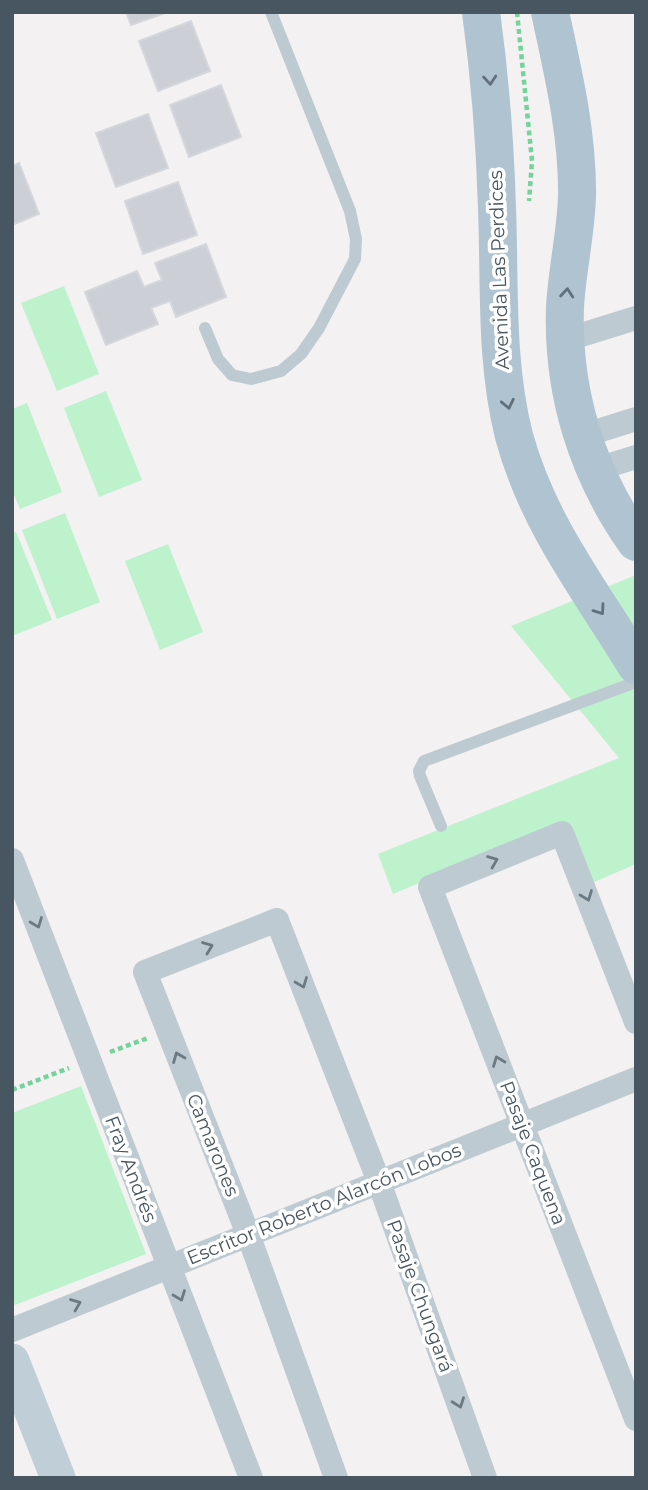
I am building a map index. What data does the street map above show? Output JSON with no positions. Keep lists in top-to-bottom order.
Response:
{
  "streets": {
    "main road": ["Avenida Las Perdices"],
    "street": [
      "Camarones",
      "Pasaje Caquena",
      "Fray Andrés",
      "Escritor Roberto Alarcón Lobos",
      "Pasaje Chungará"
    ]
  },
  "crossings": [
    ["Camarones", "Escritor Roberto Alarcón Lobos"],
    ["Camarones", "Pasaje Chungará"],
    ["Pasaje Caquena", "Escritor Roberto Alarcón Lobos"],
    ["Fray Andrés", "Escritor Roberto Alarcón Lobos"],
    ["Escritor Roberto Alarcón Lobos", "Pasaje Chungará"]
  ],
  "one_way": ["Fray Andrés", "Pasaje Chungará"]
}
